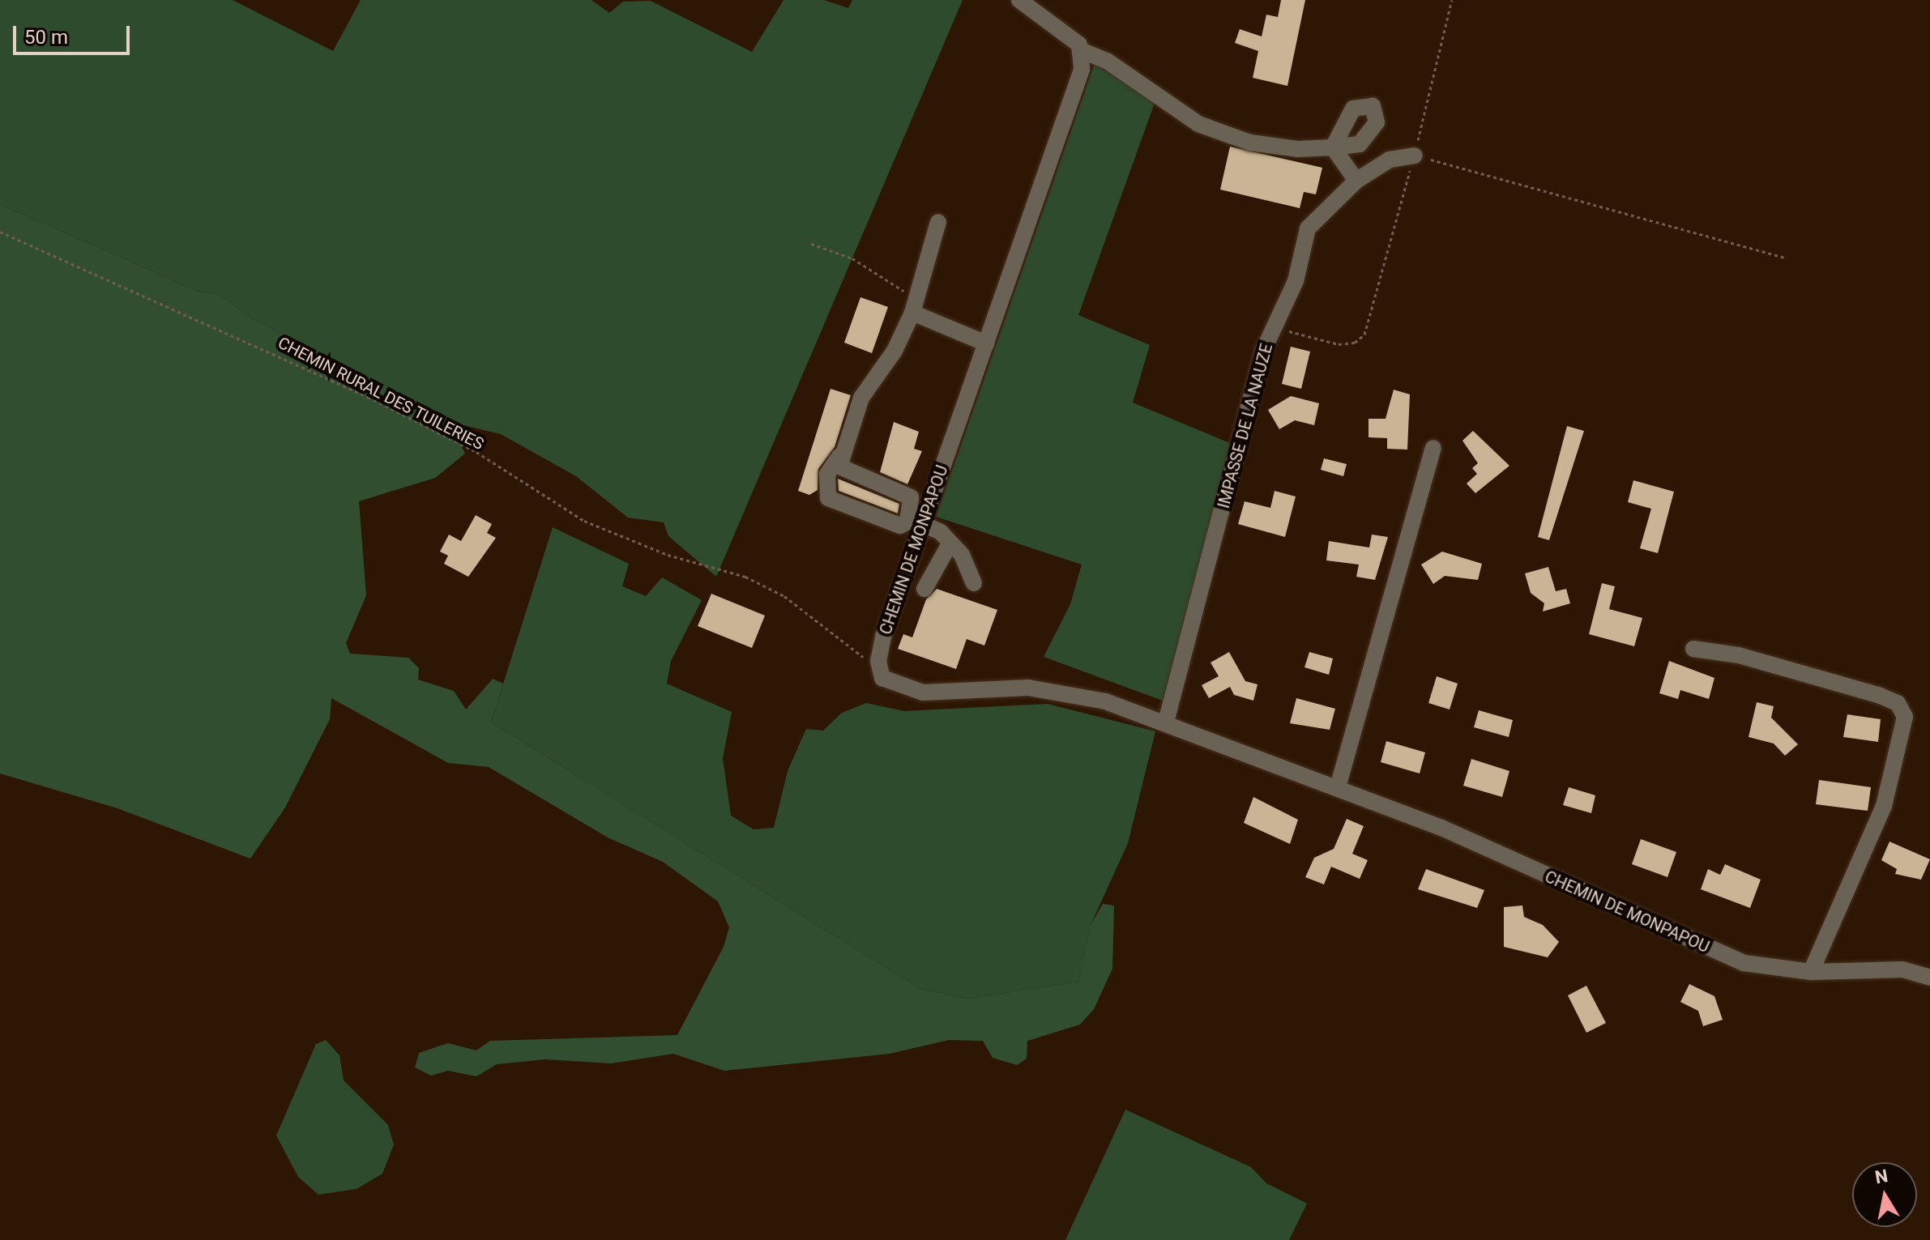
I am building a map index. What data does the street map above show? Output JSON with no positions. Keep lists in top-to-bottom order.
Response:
{
  "streets": {
    "street": ["IMPASSE DE LA NAUZE", "CHEMIN DE MONPAPOU"],
    "path": ["CHEMIN RURAL DES TUILERIES"]
  },
  "crossings": [
    ["CHEMIN RURAL DES TUILERIES", "CHEMIN DE MONPAPOU"],
    ["IMPASSE DE LA NAUZE", "CHEMIN DE MONPAPOU"]
  ],
  "scale_bar": "50 m",
  "north": "top"
}
